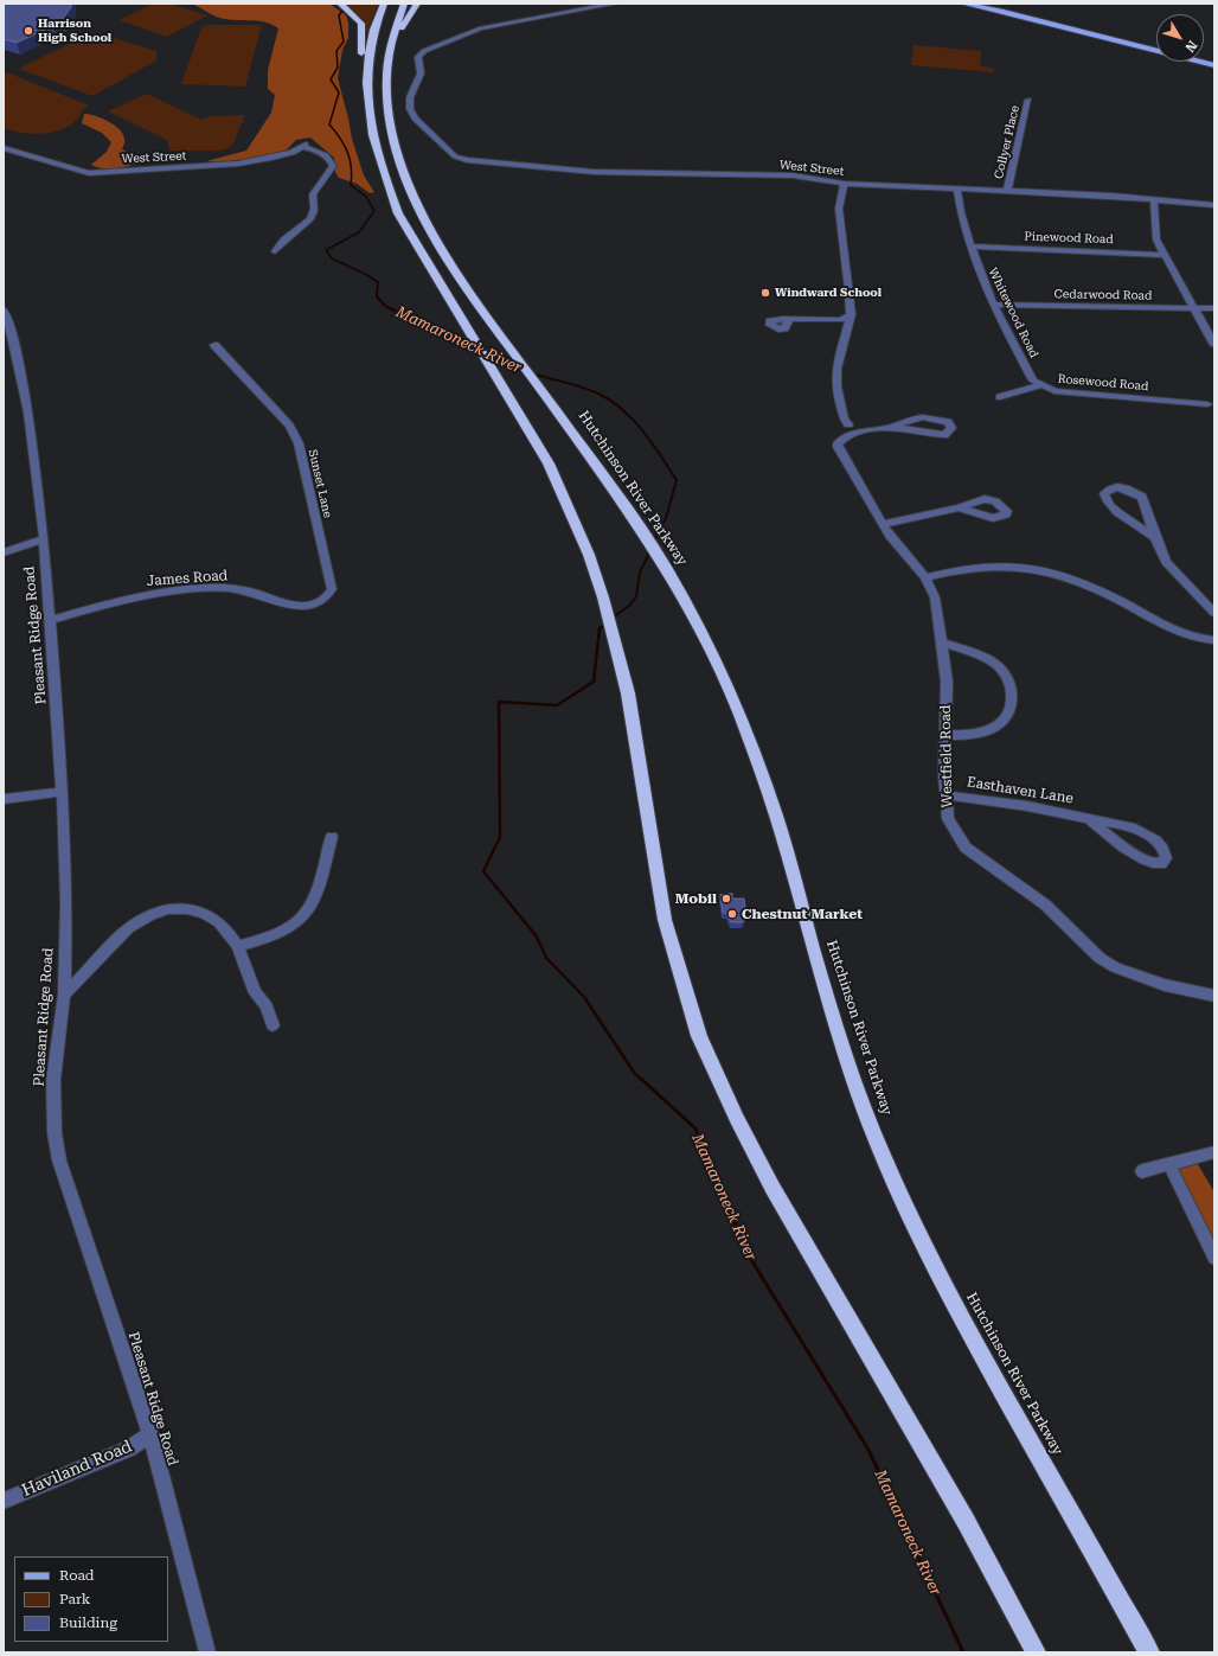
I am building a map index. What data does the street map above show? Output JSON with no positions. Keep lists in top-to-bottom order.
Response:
{
  "streets": {
    "highway": ["Hutchinson River Parkway"],
    "street": [
      "Collyer Place",
      "West Street",
      "Pinewood Road",
      "Cedarwood Road",
      "Whitewood Road",
      "Rosewood Road",
      "Sunset Lane",
      "James Road",
      "Pleasant Ridge Road",
      "Westfield Road",
      "Easthaven Lane",
      "Haviland Road"
    ]
  },
  "crossings": [
    ["Collyer Place", "West Street"],
    ["West Street", "Whitewood Road"],
    ["Pinewood Road", "Whitewood Road"],
    ["Cedarwood Road", "Whitewood Road"],
    ["Whitewood Road", "Rosewood Road"],
    ["Sunset Lane", "James Road"],
    ["James Road", "Pleasant Ridge Road"],
    ["Pleasant Ridge Road", "Haviland Road"],
    ["Westfield Road", "Easthaven Lane"]
  ],
  "water": ["Mamaroneck River"],
  "places": [
    "Harrison High School",
    "Windward School",
    "Mobil",
    "Chestnut Market"
  ],
  "legend": ["Road", "Park", "Building"],
  "north": "bottom right"
}
